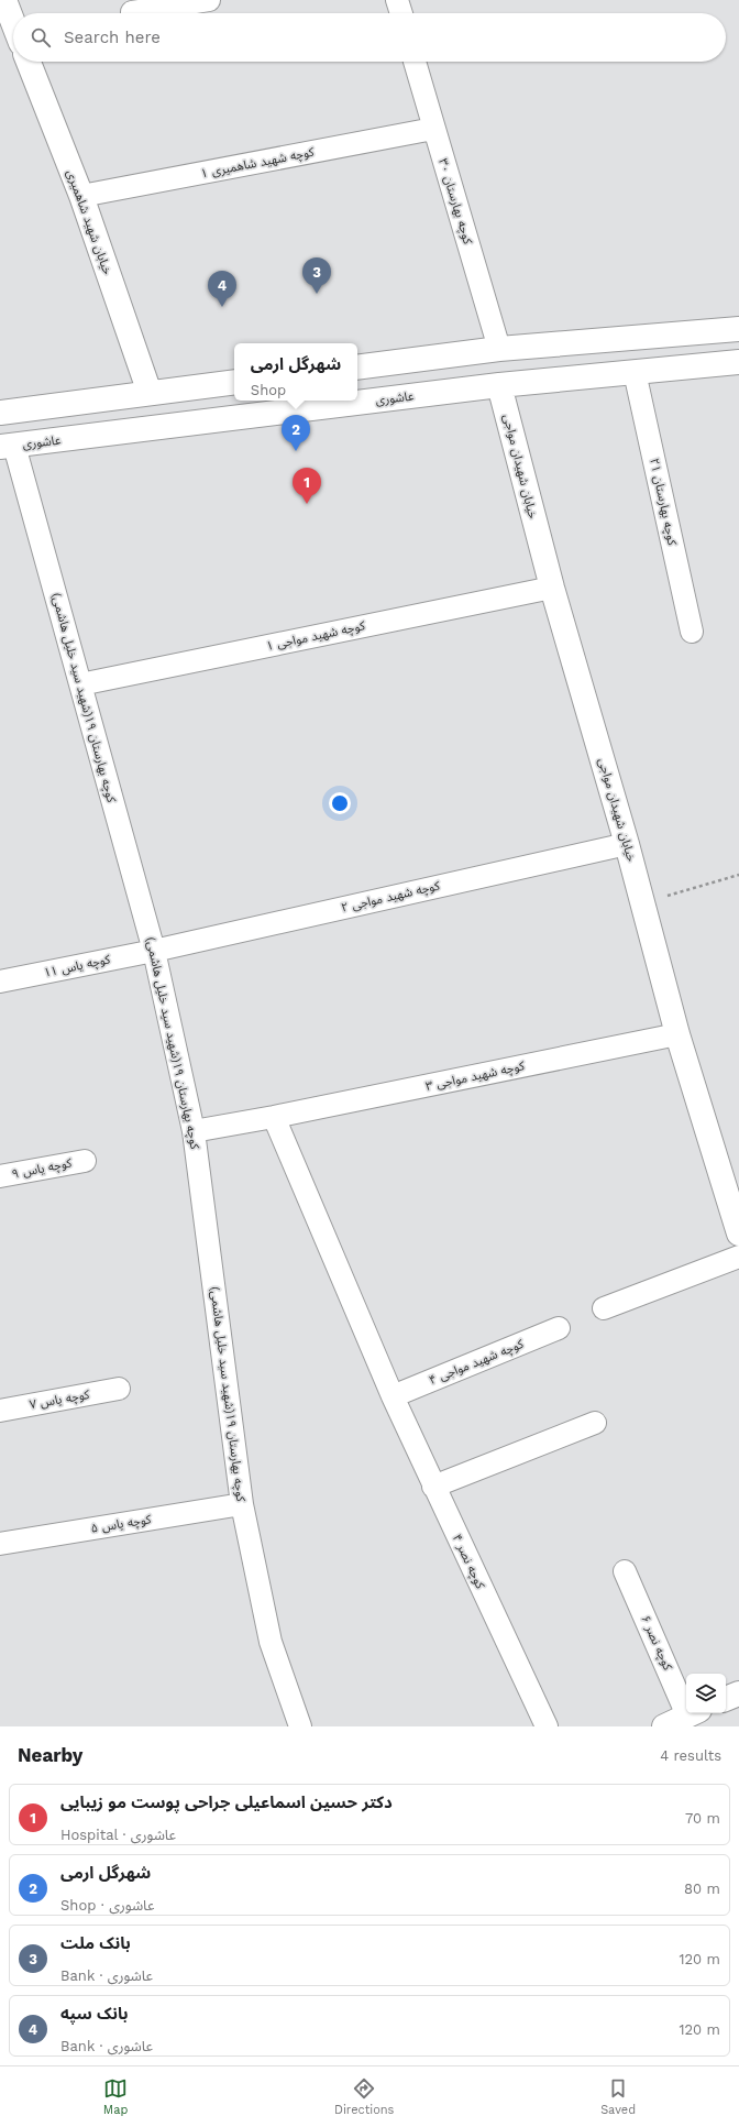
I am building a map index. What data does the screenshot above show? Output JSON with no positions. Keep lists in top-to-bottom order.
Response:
{
  "streets": {
    "street": [
      "کوچه شهید شاهمیری ۱",
      "کوچه بهارستان ۳۰",
      "خیابان شهید شاهمیری",
      "عاشوری",
      "خیابان شهیدان مواجی",
      "کوچه بهارستان ۲۱",
      "کوچه شهید مواجی ۱",
      "کوچه بهارستان ۱۹(شهید سید خلیل هاشمی)",
      "کوچه شهید مواجی ۲",
      "کوچه یاس ۱۱",
      "کوچه شهید مواجی ۳",
      "کوچه یاس ۹",
      "کوچه شهید مواجی ۴",
      "کوچه یاس ۷",
      "کوچه یاس ۵",
      "کوچه نصر ۴",
      "کوچه نصر ۶"
    ]
  },
  "crossings": [
    ["کوچه شهید شاهمیری ۱", "کوچه بهارستان ۳۰"],
    ["کوچه شهید شاهمیری ۱", "خیابان شهید شاهمیری"],
    ["عاشوری", "خیابان شهیدان مواجی"],
    ["عاشوری", "کوچه بهارستان ۲۱"],
    ["عاشوری", "کوچه بهارستان ۱۹(شهید سید خلیل هاشمی)"],
    ["خیابان شهیدان مواجی", "کوچه شهید مواجی ۱"],
    ["خیابان شهیدان مواجی", "کوچه شهید مواجی ۲"],
    ["خیابان شهیدان مواجی", "کوچه شهید مواجی ۳"],
    ["کوچه شهید مواجی ۱", "کوچه بهارستان ۱۹(شهید سید خلیل هاشمی)"],
    ["کوچه بهارستان ۱۹(شهید سید خلیل هاشمی)", "کوچه شهید مواجی ۲"],
    ["کوچه بهارستان ۱۹(شهید سید خلیل هاشمی)", "کوچه یاس ۱۱"],
    ["کوچه بهارستان ۱۹(شهید سید خلیل هاشمی)", "کوچه شهید مواجی ۳"],
    ["کوچه بهارستان ۱۹(شهید سید خلیل هاشمی)", "کوچه یاس ۵"],
    ["کوچه شهید مواجی ۲", "کوچه یاس ۱۱"],
    ["کوچه شهید مواجی ۳", "کوچه نصر ۴"],
    ["کوچه شهید مواجی ۴", "کوچه نصر ۴"]
  ],
  "page": {
    "search": "Search here",
    "pins": [
      "3",
      "4",
      "2",
      "1"
    ],
    "popup": ["شهرگل ارمی", "Shop"],
    "heading": ["Nearby", "4 results"],
    "list": [
      {
        "mark": "1",
        "name": "دکتر حسین اسماعیلی جراحی پوست مو زیبایی",
        "note": "Hospital · عاشوری",
        "value": "70 m"
      },
      {
        "mark": "2",
        "name": "شهرگل ارمی",
        "note": "Shop · عاشوری",
        "value": "80 m"
      },
      {
        "mark": "3",
        "name": "بانک ملت",
        "note": "Bank · عاشوری",
        "value": "120 m"
      },
      {
        "mark": "4",
        "name": "بانک سپه",
        "note": "Bank · عاشوری",
        "value": "120 m"
      }
    ],
    "nav": ["Map", "Directions", "Saved"]
  }
}
